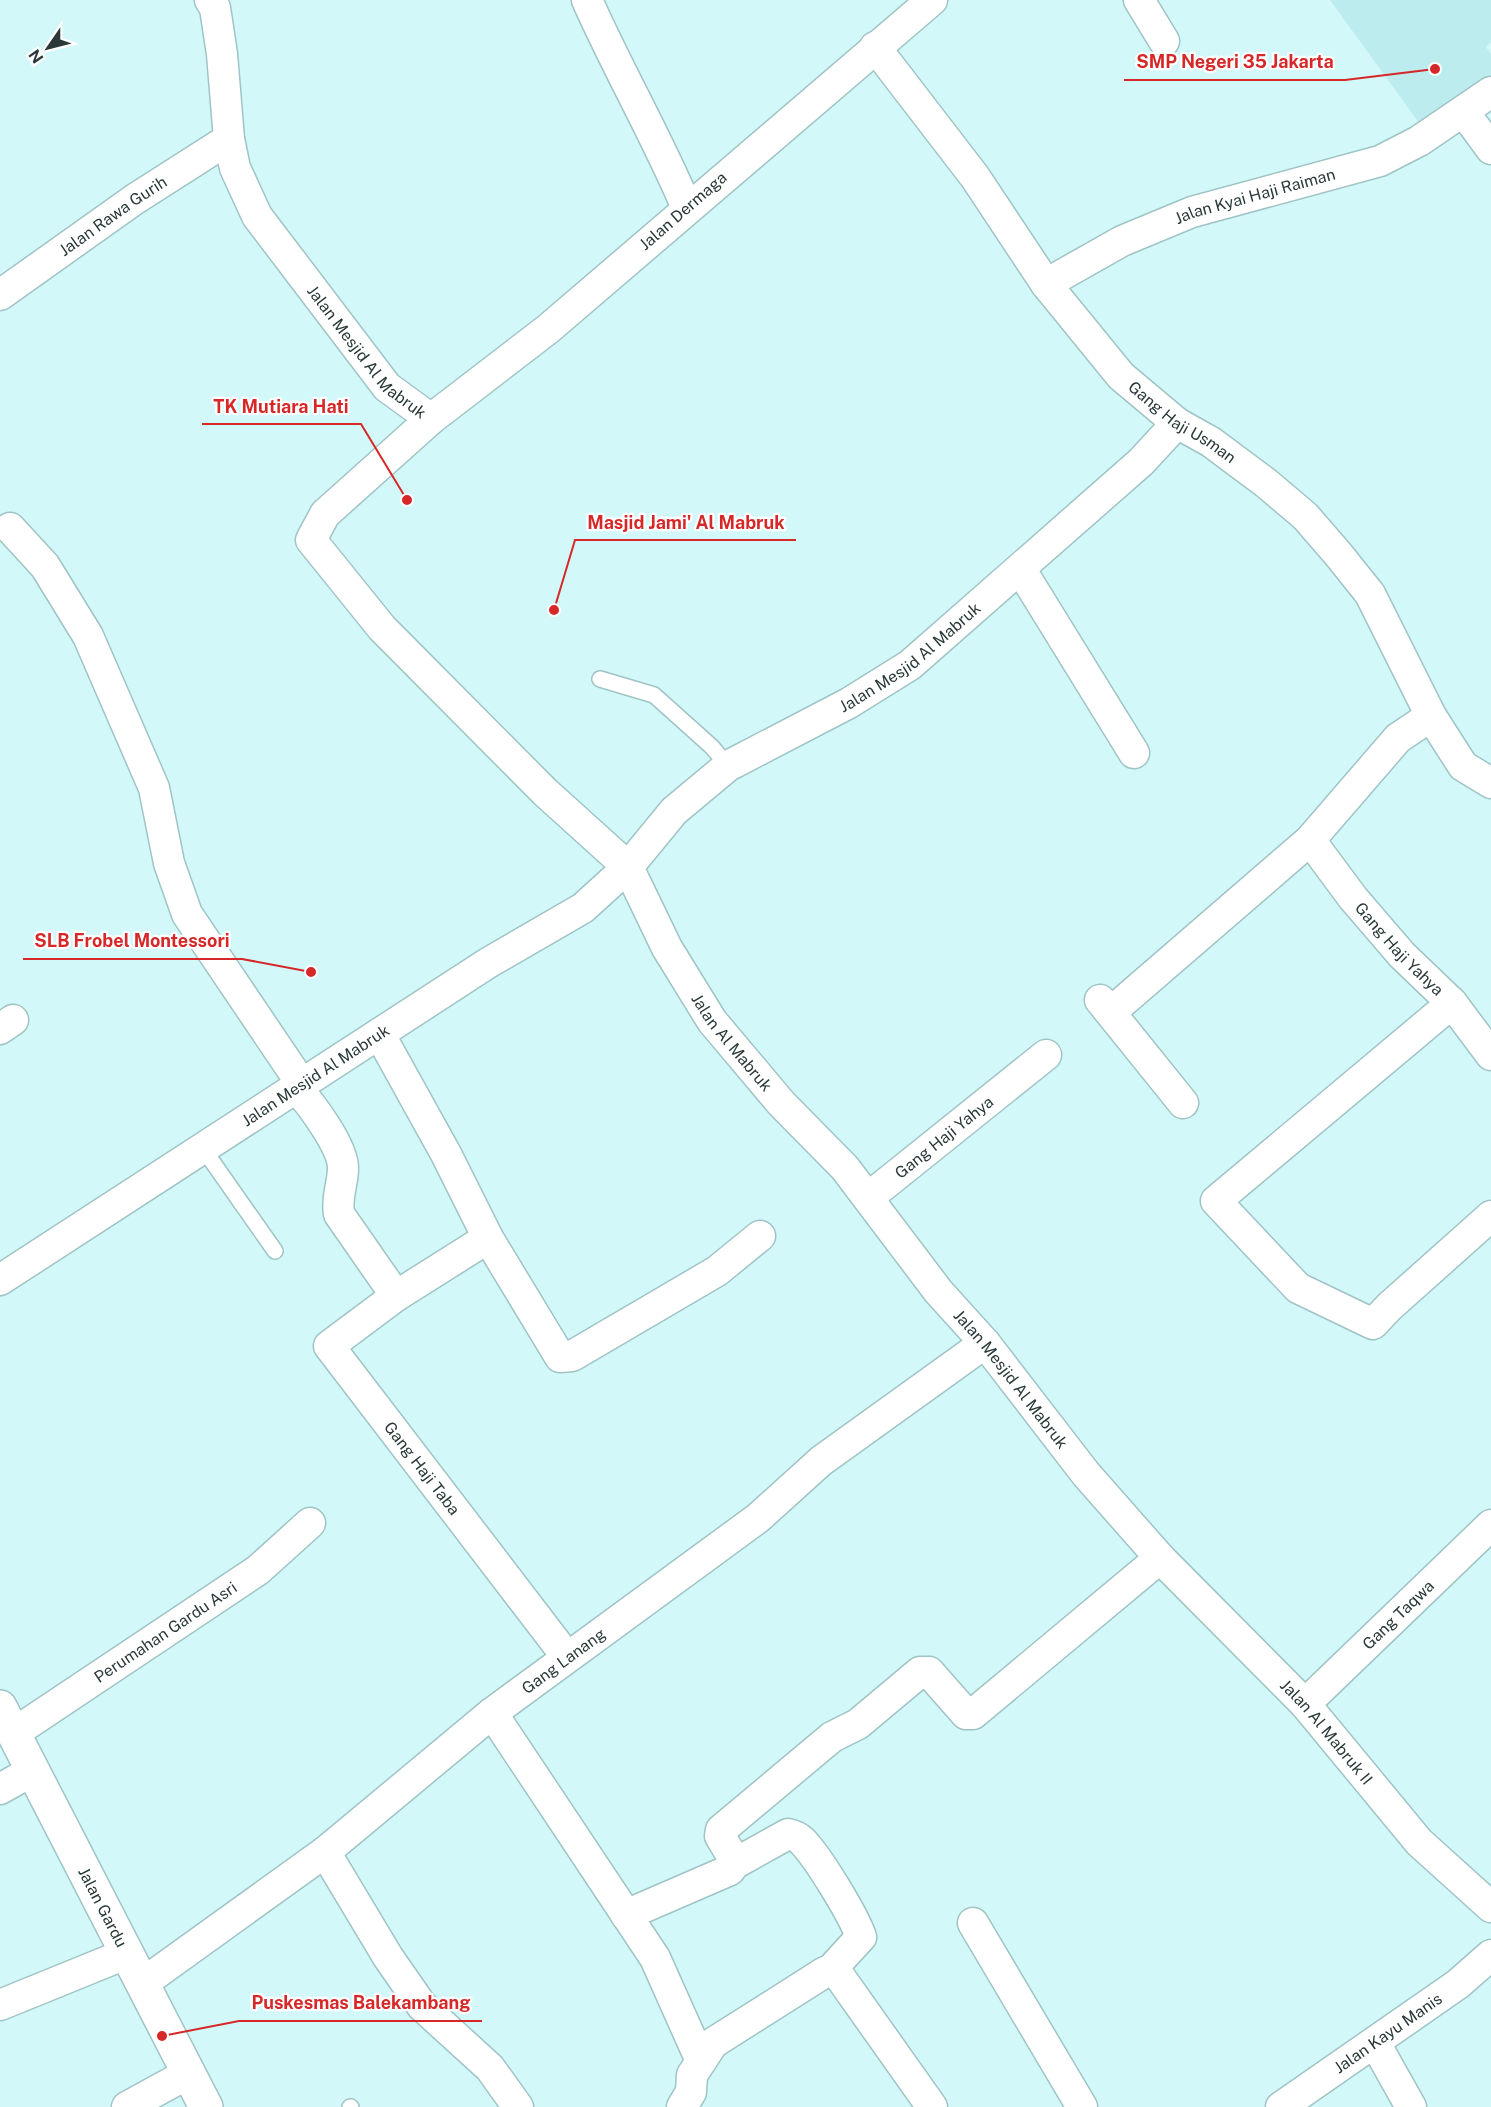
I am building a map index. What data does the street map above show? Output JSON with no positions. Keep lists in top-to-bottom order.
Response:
{
  "streets": {
    "street": [
      "Jalan Kyai Haji Raiman",
      "Jalan Dermaga",
      "Jalan Rawa Gurih",
      "Jalan Mesjid Al Mabruk",
      "Gang Haji Usman",
      "Gang Haji Yahya",
      "Jalan Al Mabruk",
      "Gang Haji Taba",
      "Gang Taqwa",
      "Perumahan Gardu Asri",
      "Gang Lanang",
      "Jalan Al Mabruk II",
      "Jalan Gardu",
      "Jalan Kayu Manis"
    ]
  },
  "crossings": [
    ["Jalan Kyai Haji Raiman", "Gang Haji Usman"],
    ["Jalan Dermaga", "Jalan Mesjid Al Mabruk"],
    ["Jalan Dermaga", "Gang Haji Usman"],
    ["Jalan Rawa Gurih", "Jalan Mesjid Al Mabruk"],
    ["Jalan Mesjid Al Mabruk", "Gang Haji Usman"],
    ["Jalan Mesjid Al Mabruk", "Gang Haji Yahya"],
    ["Jalan Mesjid Al Mabruk", "Jalan Al Mabruk"],
    ["Jalan Mesjid Al Mabruk", "Gang Lanang"],
    ["Jalan Mesjid Al Mabruk", "Jalan Al Mabruk II"],
    ["Gang Haji Yahya", "Jalan Al Mabruk"],
    ["Gang Haji Taba", "Gang Lanang"],
    ["Gang Taqwa", "Jalan Al Mabruk II"],
    ["Perumahan Gardu Asri", "Jalan Gardu"],
    ["Gang Lanang", "Jalan Gardu"]
  ],
  "places": [
    "SMP Negeri 35 Jakarta",
    "TK Mutiara Hati",
    "Masjid Jami' Al Mabruk",
    "SLB Frobel Montessori",
    "Puskesmas Balekambang"
  ],
  "north": "bottom left"
}
